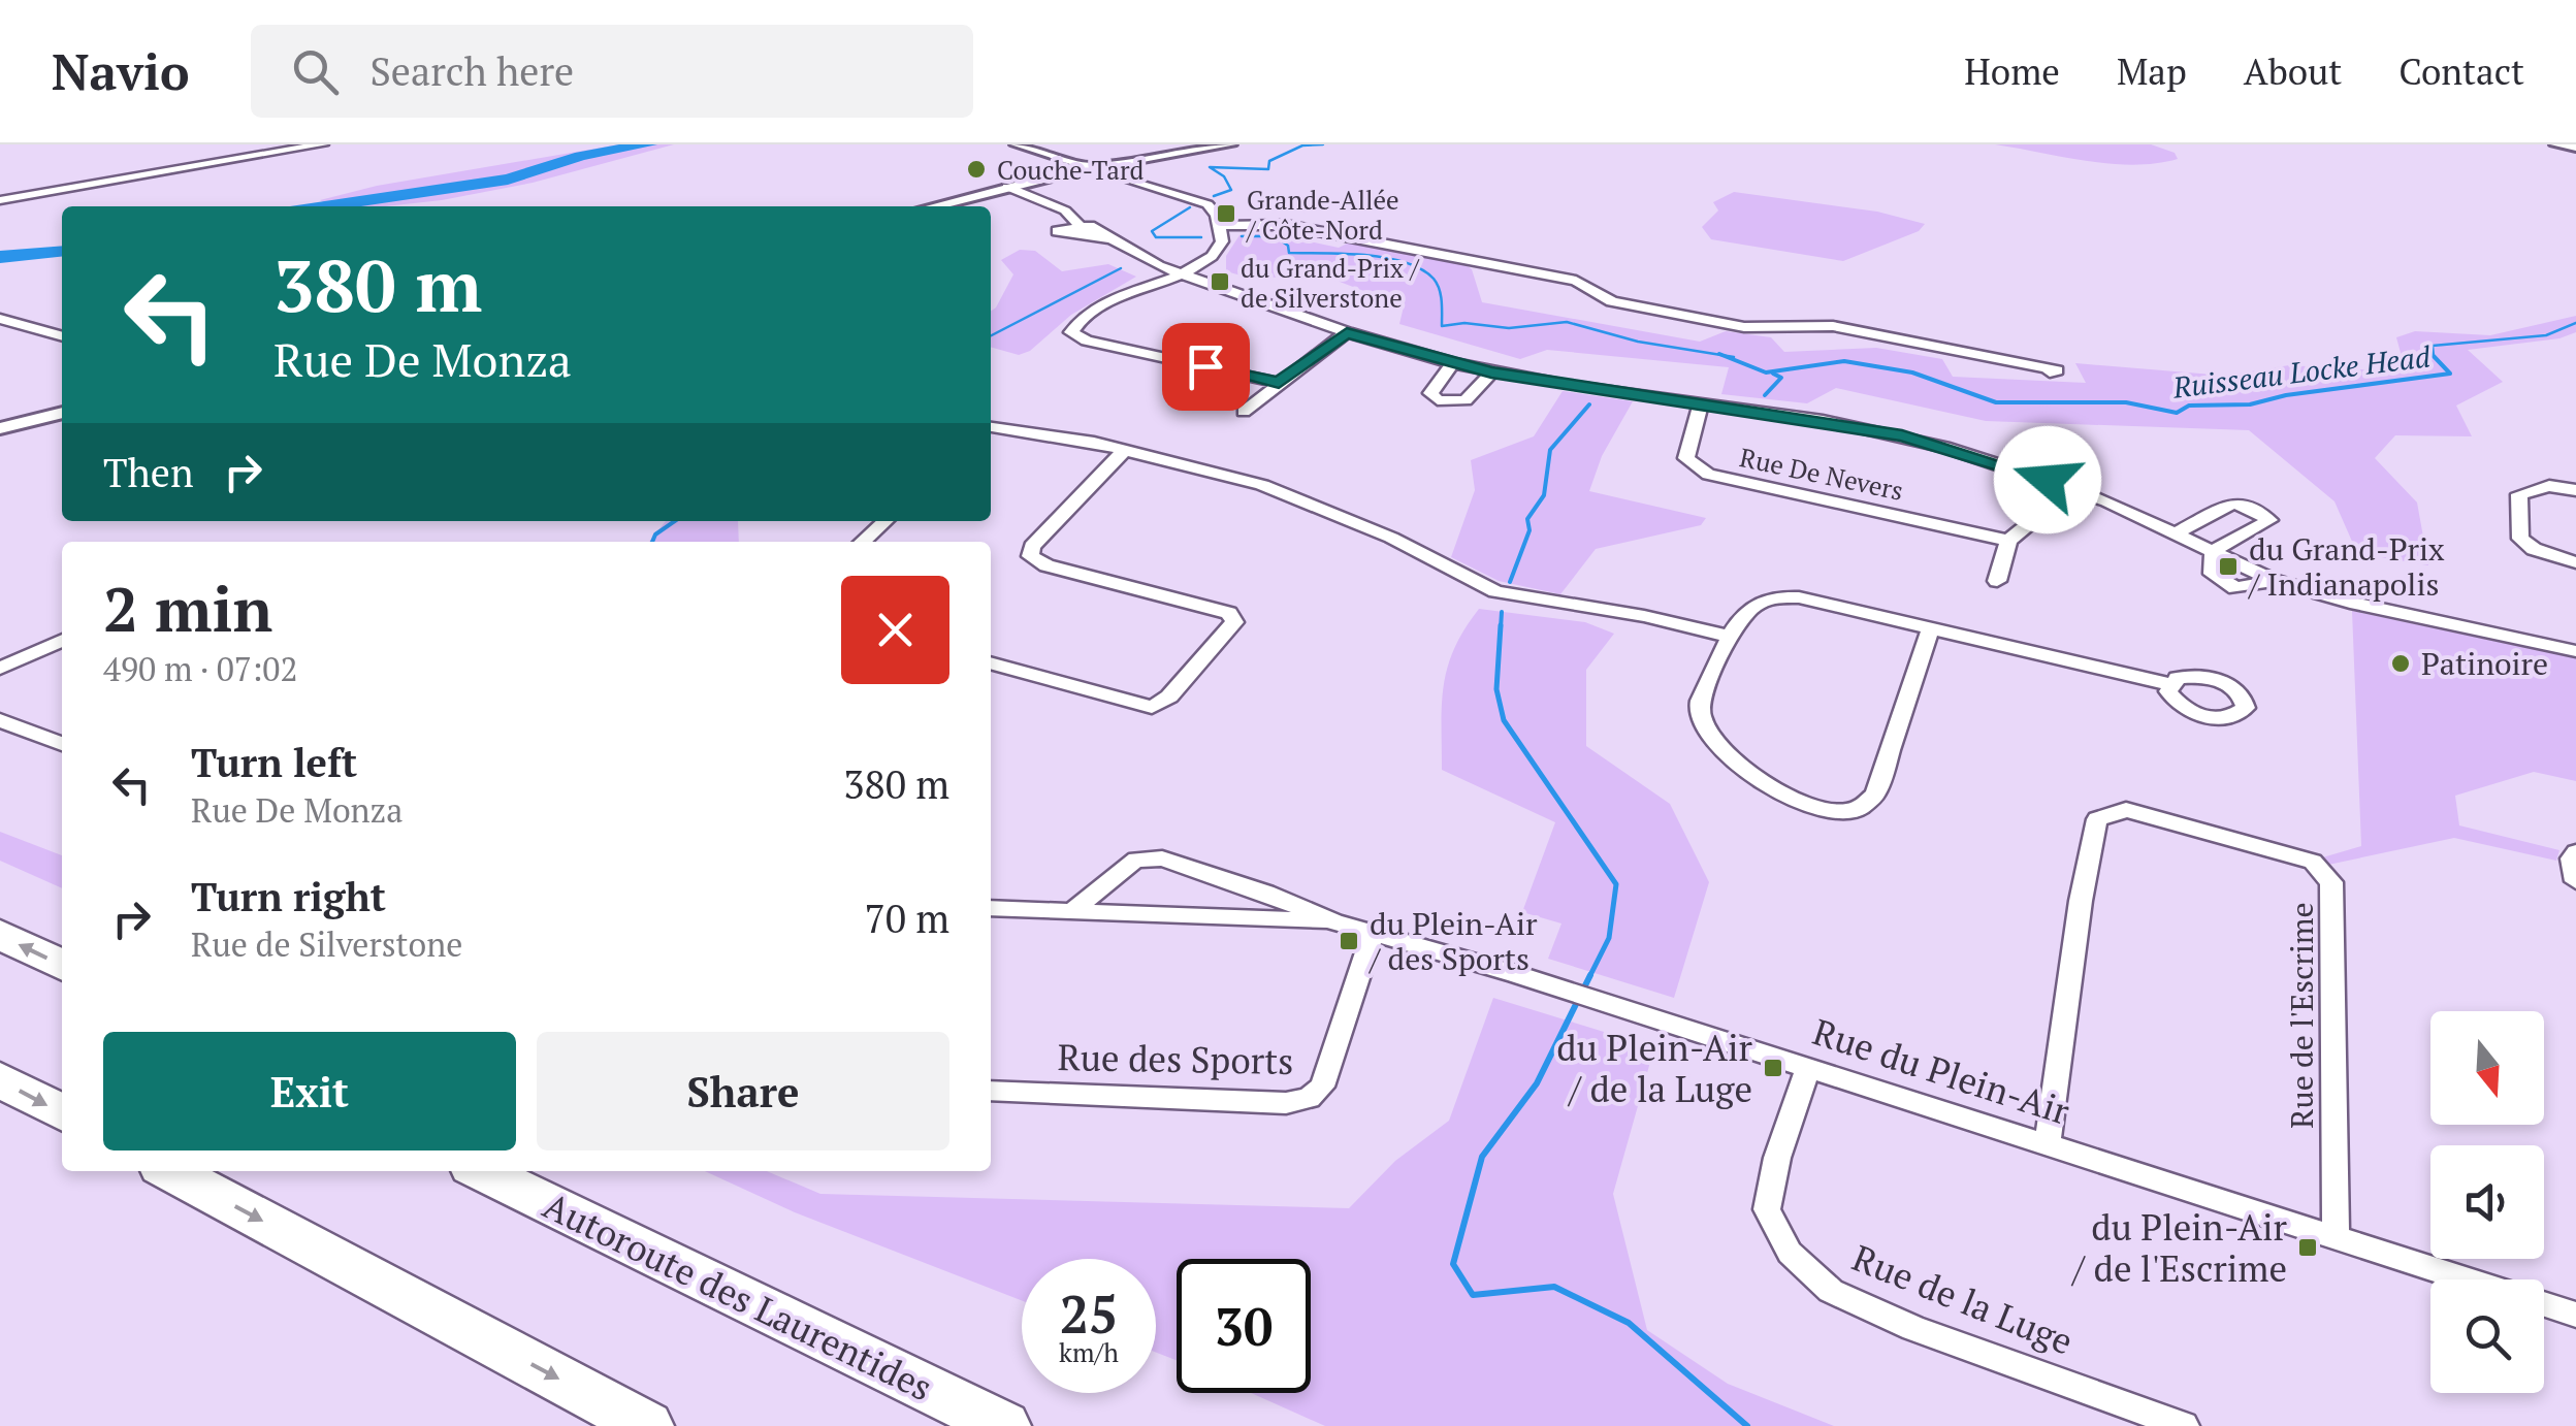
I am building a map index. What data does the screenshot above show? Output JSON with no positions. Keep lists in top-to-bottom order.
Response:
{
  "streets": {
    "highway": ["Autoroute des Laurentides"],
    "street": [
      "Rue De Nevers",
      "Rue de l'Escrime",
      "Rue des Sports",
      "Rue du Plein-Air",
      "Rue de la Luge"
    ]
  },
  "crossings": [
    ["Rue de l'Escrime", "Rue du Plein-Air"],
    ["Rue des Sports", "Rue du Plein-Air"],
    ["Rue du Plein-Air", "Rue de la Luge"]
  ],
  "water": ["Ruisseau Locke Head"],
  "places": {
    "other": ["Couche-Tard", "Patinoire"],
    "transit": [
      "Grande-Allée / Côte-Nord",
      "du Grand-Prix / de Silverstone",
      "du Grand-Prix / Indianapolis",
      "du Plein-Air / des Sports",
      "du Plein-Air / de la Luge",
      "du Plein-Air / de l'Escrime"
    ]
  },
  "north": "bottom",
  "page": {
    "header": "Navio",
    "search": "Search here",
    "nav": [
      "Home",
      "Map",
      "About",
      "Contact"
    ],
    "turn": ["380 m", "Rue De Monza"],
    "then": "Then",
    "heading": ["2 min", "490 m · 07:02"],
    "list": [
      {
        "name": "Turn left",
        "note": "Rue De Monza",
        "value": "380 m"
      },
      {
        "name": "Turn right",
        "note": "Rue de Silverstone",
        "value": "70 m"
      }
    ],
    "buttons": ["Exit", "Share"],
    "speed": "25 km/h",
    "limit": "30"
  }
}
